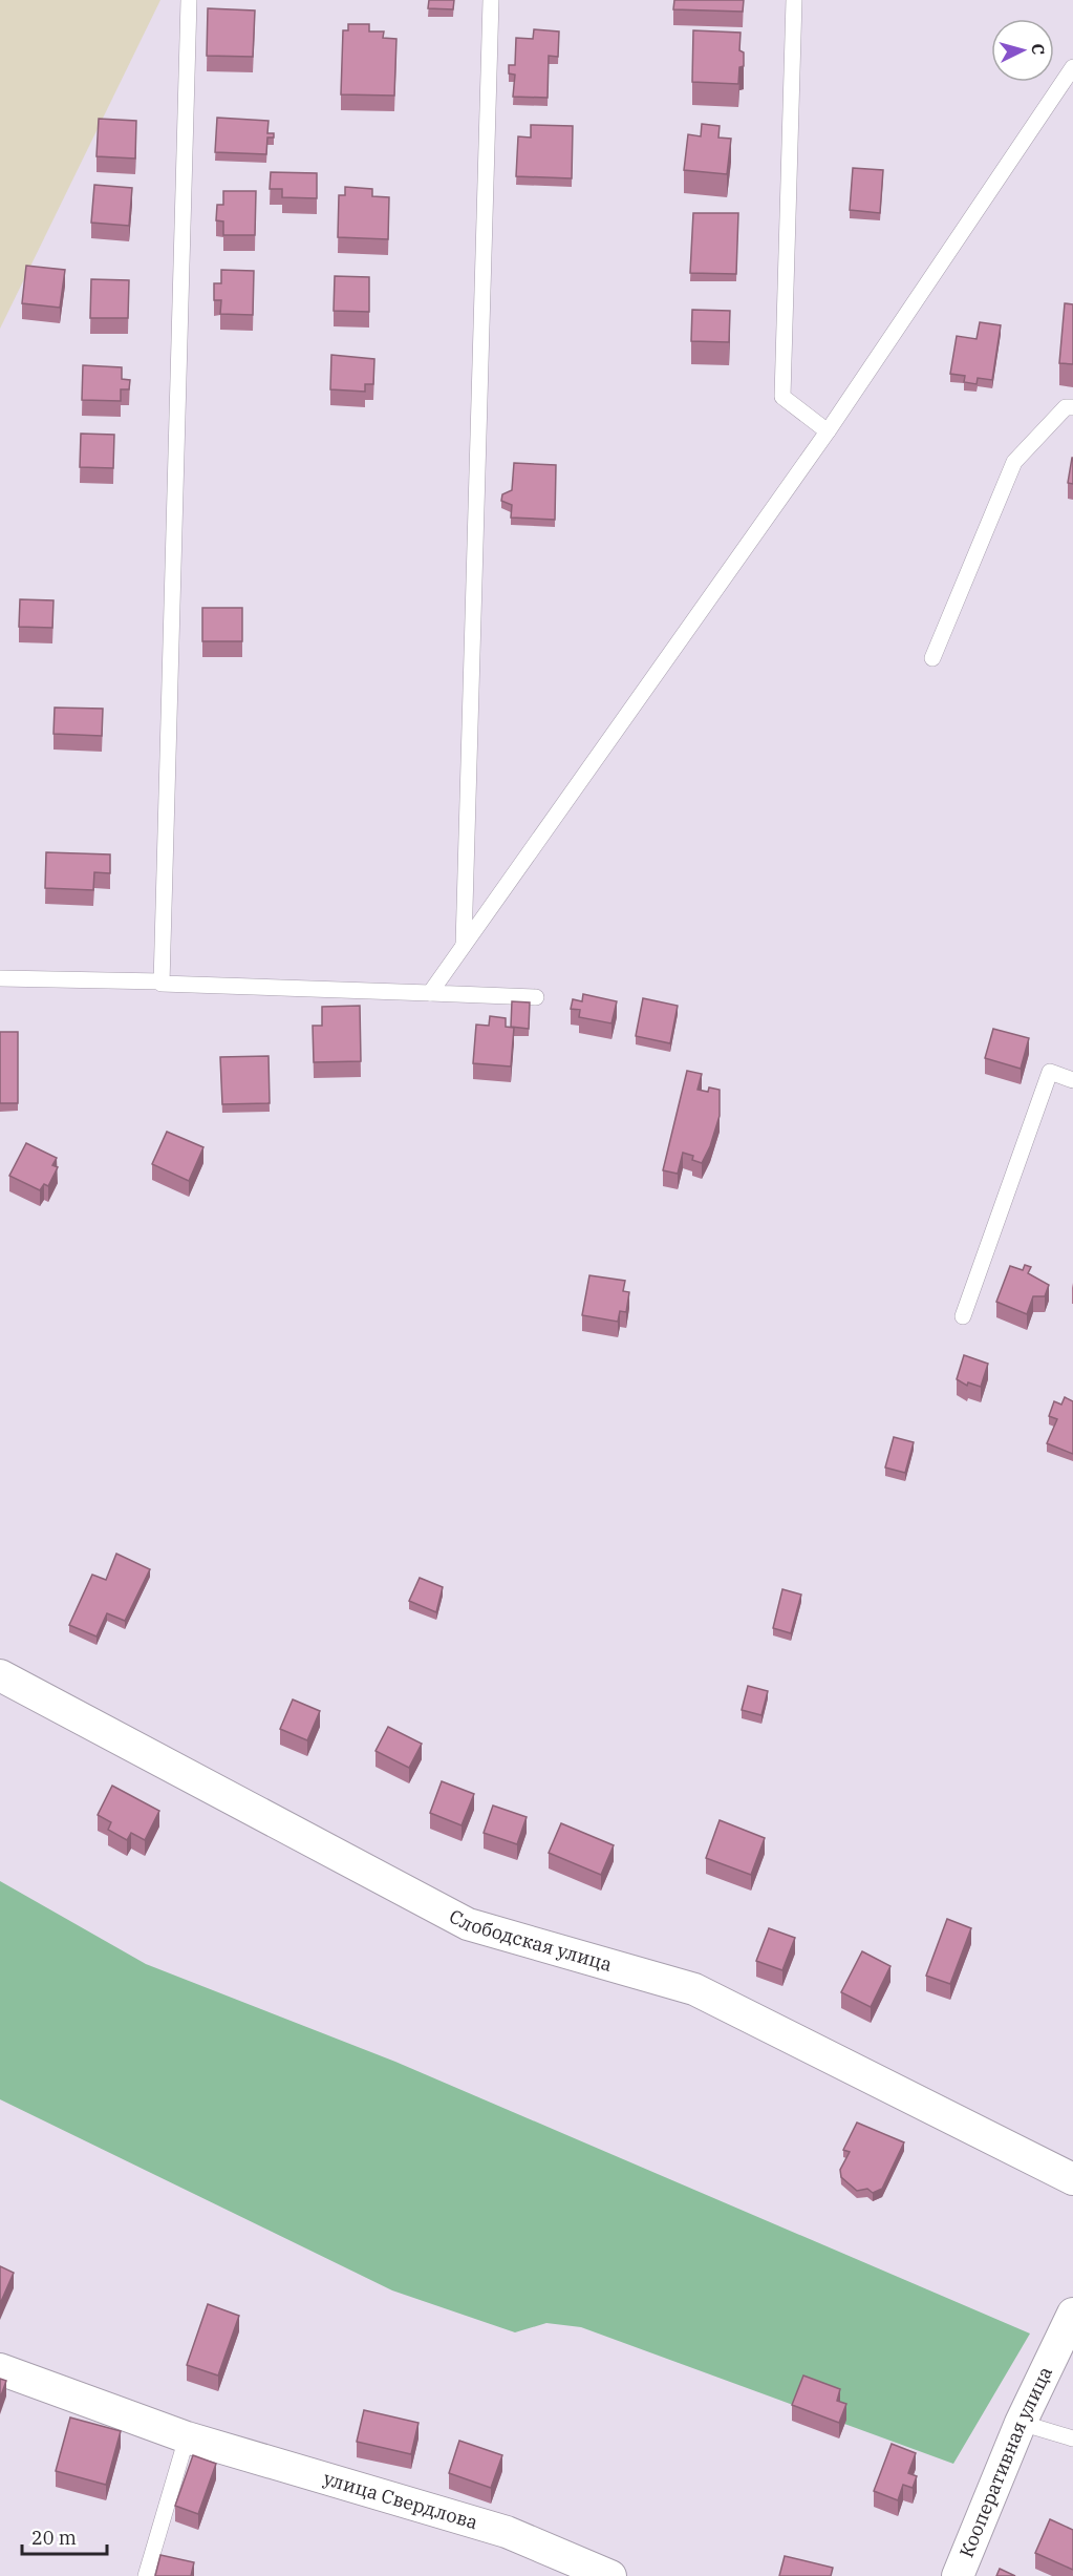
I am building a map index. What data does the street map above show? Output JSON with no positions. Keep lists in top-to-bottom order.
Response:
{
  "streets": {
    "street": ["Слободская улица", "Кооперативная улица", "улица Свердлова"]
  },
  "scale_bar": "20 m",
  "north": "right"
}
